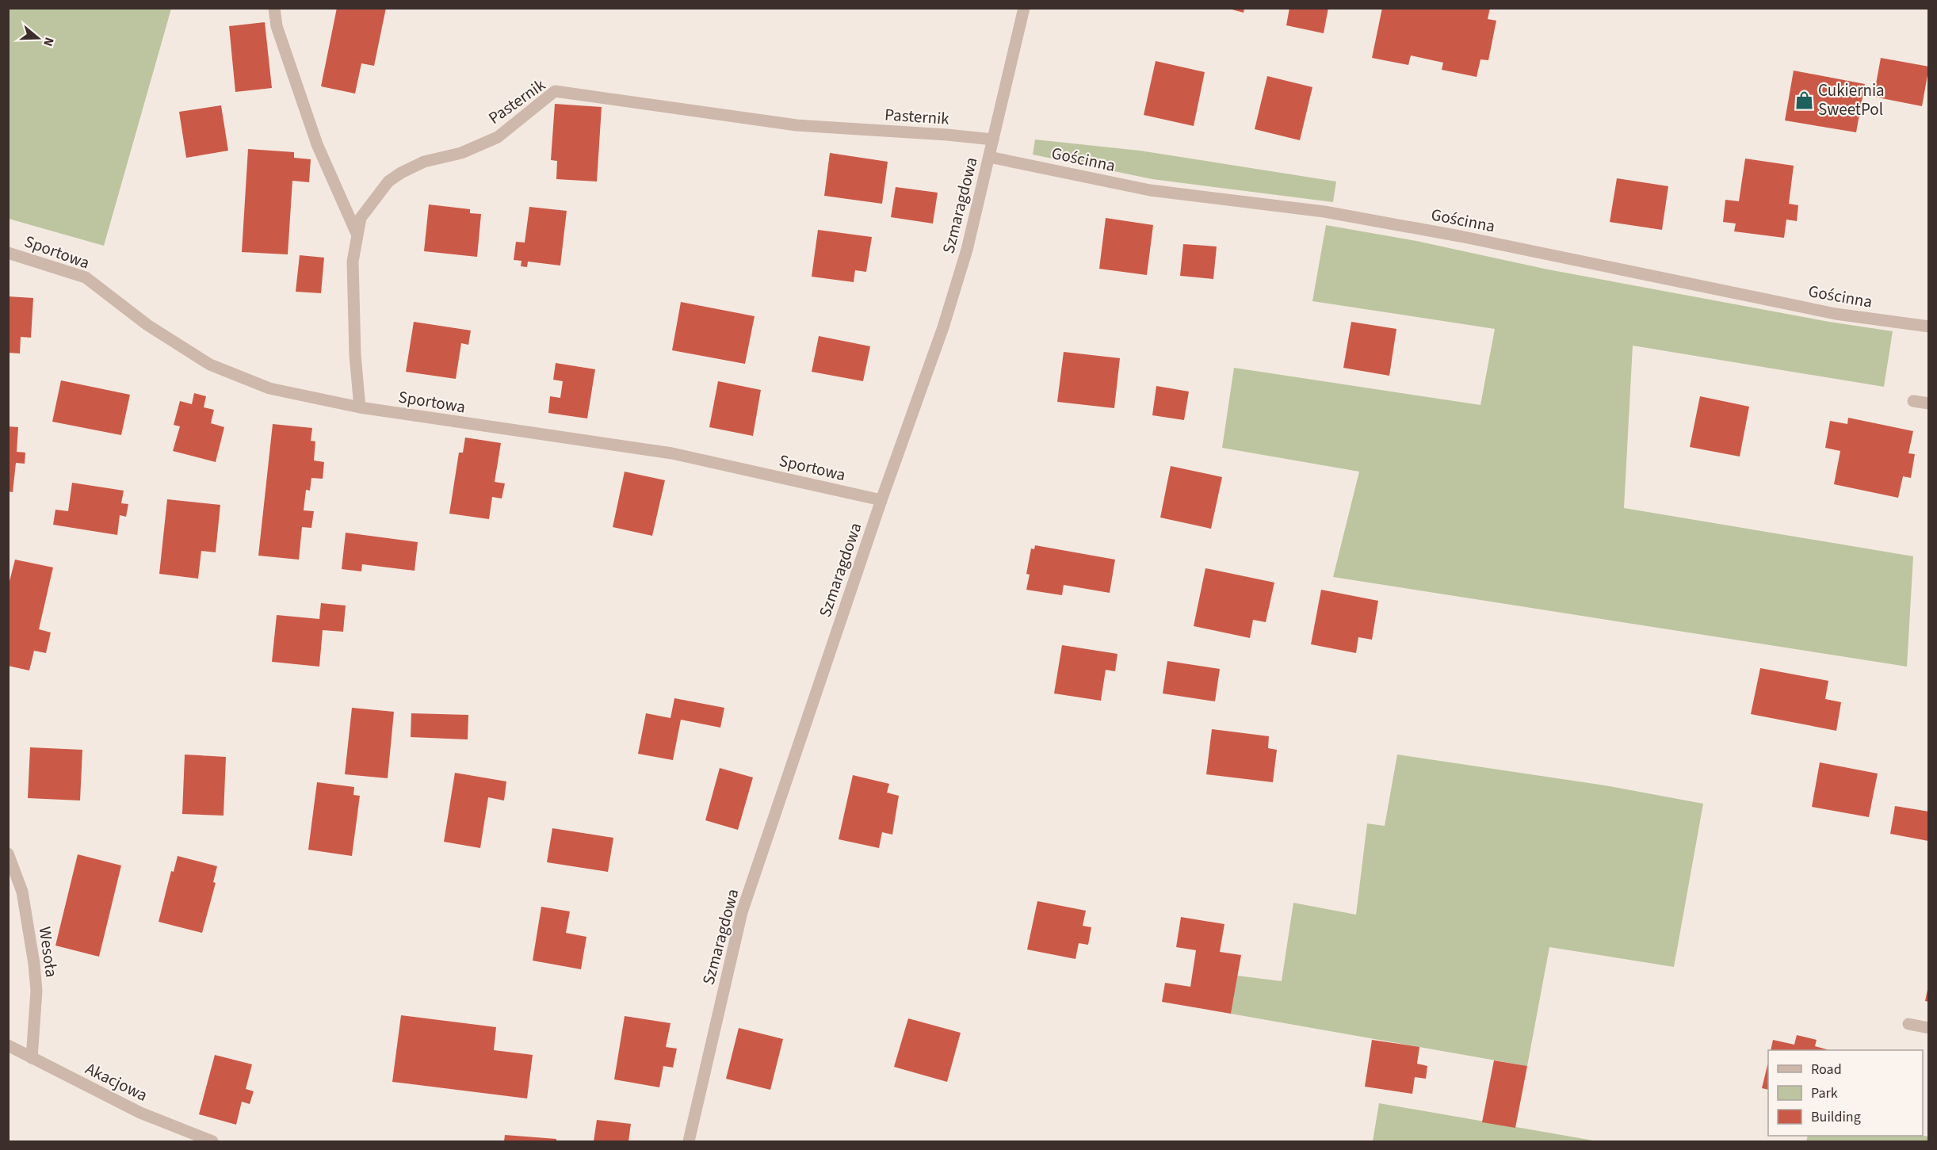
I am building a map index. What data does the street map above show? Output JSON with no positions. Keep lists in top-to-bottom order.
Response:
{
  "streets": {
    "street": [
      "Pasternik",
      "Gościnna",
      "Szmaragdowa",
      "Sportowa",
      "Wesoła",
      "Akacjowa"
    ]
  },
  "crossings": [
    ["Pasternik", "Szmaragdowa"],
    ["Pasternik", "Sportowa"],
    ["Gościnna", "Szmaragdowa"],
    ["Szmaragdowa", "Sportowa"],
    ["Wesoła", "Akacjowa"]
  ],
  "places": {
    "shop": ["Cukiernia SweetPol"]
  },
  "legend": ["Road", "Park", "Building"],
  "north": "right"
}
